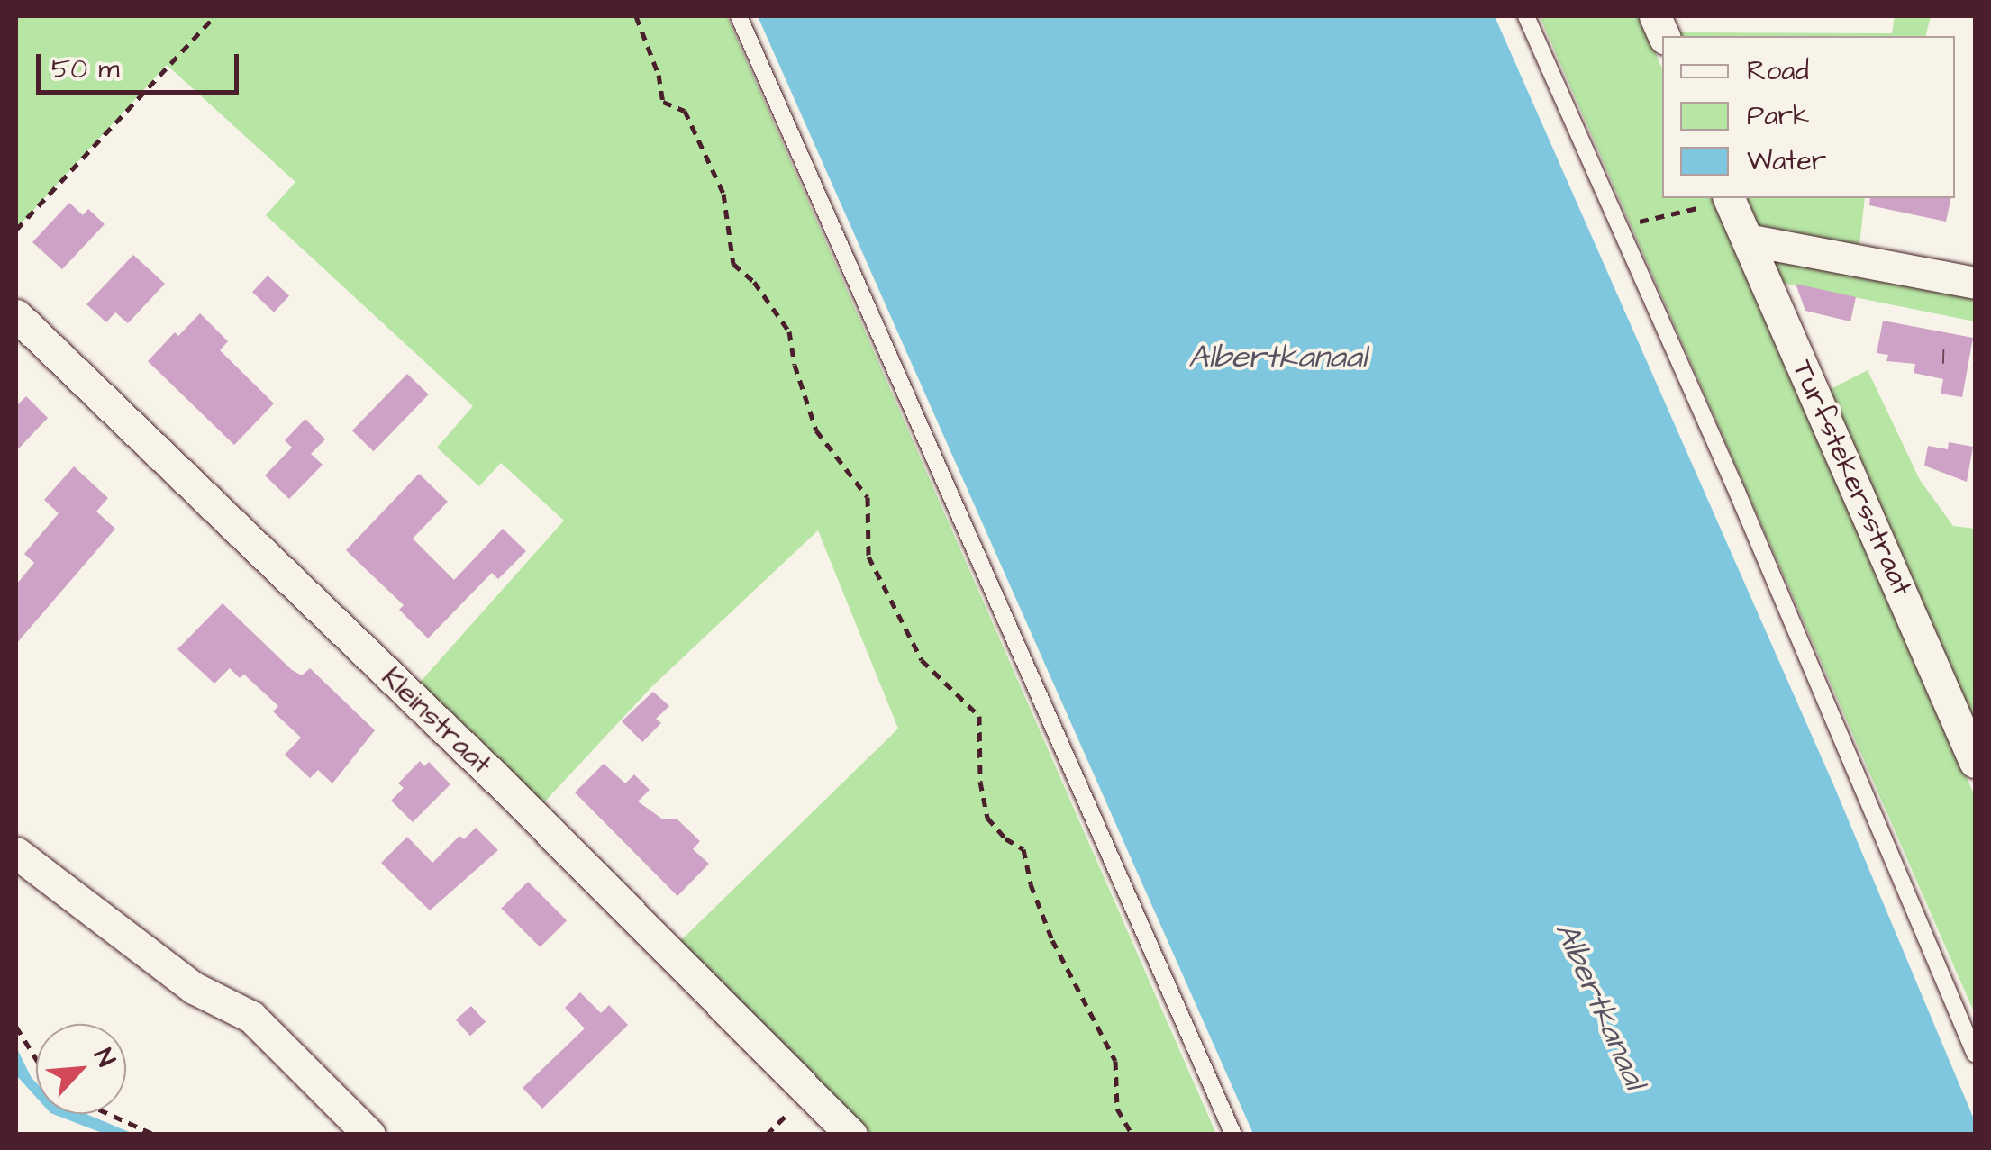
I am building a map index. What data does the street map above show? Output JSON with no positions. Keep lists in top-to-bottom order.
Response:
{
  "streets": {
    "street": ["Turfstekersstraat", "Kleinstraat"]
  },
  "water": ["Albertkanaal"],
  "house_numbers": ["1"],
  "legend": ["Road", "Park", "Water"],
  "scale_bar": "50 m",
  "north": "top right"
}
